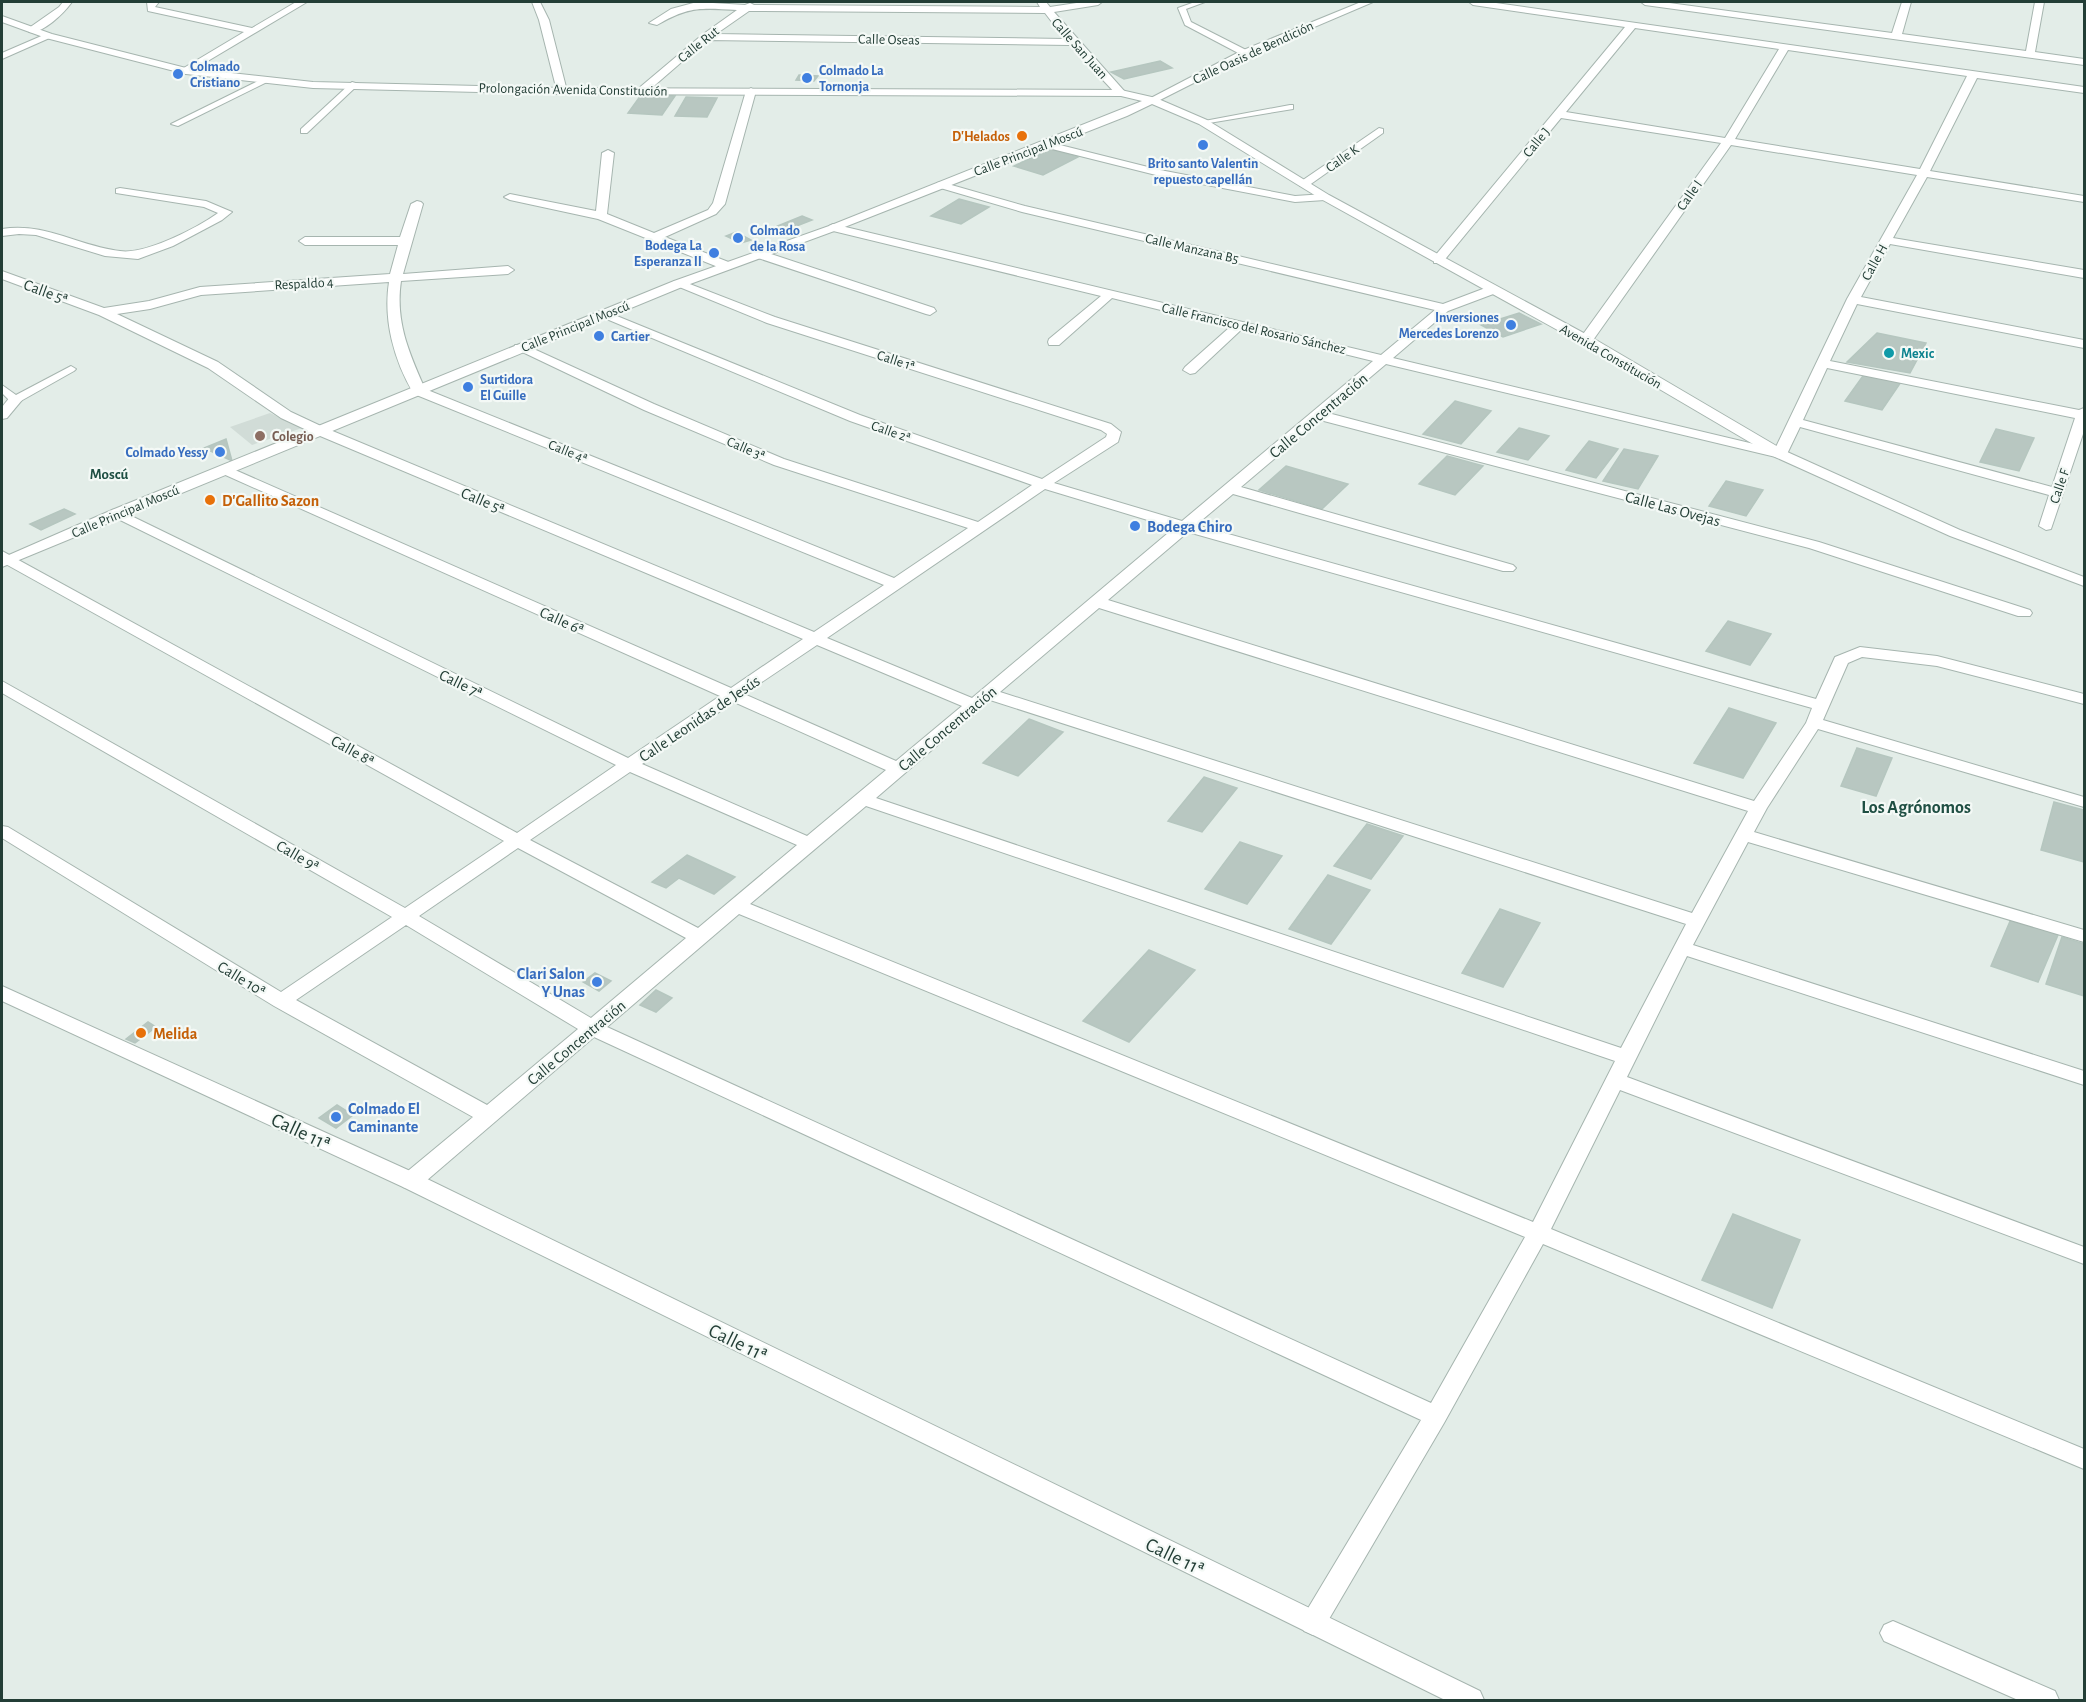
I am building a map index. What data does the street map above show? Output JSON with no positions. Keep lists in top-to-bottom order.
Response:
{
  "streets": {
    "street": [
      "Calle Oseas",
      "Calle Rut",
      "Calle San Juan",
      "Calle Oasis de Bendición",
      "Prolongación Avenida Constitución",
      "Calle J",
      "Calle Principal Moscú",
      "Calle K",
      "Calle I",
      "Calle Manzana B5",
      "Calle H",
      "Respaldo 4",
      "Calle 5ª",
      "Calle Francisco del Rosario Sánchez",
      "Avenida Constitución",
      "Calle 1ª",
      "Calle Concentración",
      "Calle 2ª",
      "Calle 3ª",
      "Calle 4ª",
      "Calle F",
      "Calle Las Ovejas",
      "Calle 6ª",
      "Calle 7ª",
      "Calle Leonidas de Jesús",
      "Calle 8ª",
      "Calle 9ª",
      "Calle 10ª",
      "Calle 11ª"
    ]
  },
  "crossings": [
    ["Calle Oseas", "Calle Rut"],
    ["Calle Oseas", "Calle San Juan"],
    ["Calle Rut", "Prolongación Avenida Constitución"],
    ["Calle San Juan", "Prolongación Avenida Constitución"],
    ["Calle Oasis de Bendición", "Prolongación Avenida Constitución"],
    ["Calle Oasis de Bendición", "Calle Principal Moscú"],
    ["Calle Oasis de Bendición", "Avenida Constitución"],
    ["Prolongación Avenida Constitución", "Calle Principal Moscú"],
    ["Prolongación Avenida Constitución", "Avenida Constitución"],
    ["Calle J", "Avenida Constitución"],
    ["Calle Principal Moscú", "Calle Manzana B5"],
    ["Calle Principal Moscú", "Calle 5ª"],
    ["Calle Principal Moscú", "Calle Francisco del Rosario Sánchez"],
    ["Calle Principal Moscú", "Avenida Constitución"],
    ["Calle Principal Moscú", "Calle 1ª"],
    ["Calle Principal Moscú", "Calle 2ª"],
    ["Calle Principal Moscú", "Calle 3ª"],
    ["Calle Principal Moscú", "Calle 4ª"],
    ["Calle Principal Moscú", "Calle 6ª"],
    ["Calle Principal Moscú", "Calle 7ª"],
    ["Calle Principal Moscú", "Calle 8ª"],
    ["Calle K", "Avenida Constitución"],
    ["Calle I", "Avenida Constitución"],
    ["Calle Manzana B5", "Calle Concentración"],
    ["Calle H", "Calle Francisco del Rosario Sánchez"],
    ["Calle H", "Avenida Constitución"],
    ["Respaldo 4", "Calle 5ª"],
    ["Calle 5ª", "Calle Concentración"],
    ["Calle 5ª", "Calle Leonidas de Jesús"],
    ["Calle Francisco del Rosario Sánchez", "Avenida Constitución"],
    ["Calle Francisco del Rosario Sánchez", "Calle Concentración"],
    ["Avenida Constitución", "Calle Concentración"],
    ["Calle 1ª", "Calle Leonidas de Jesús"],
    ["Calle Concentración", "Calle 2ª"],
    ["Calle Concentración", "Calle Las Ovejas"],
    ["Calle Concentración", "Calle 6ª"],
    ["Calle Concentración", "Calle 7ª"],
    ["Calle Concentración", "Calle 8ª"],
    ["Calle Concentración", "Calle 9ª"],
    ["Calle Concentración", "Calle 10ª"],
    ["Calle Concentración", "Calle 11ª"],
    ["Calle 2ª", "Calle Leonidas de Jesús"],
    ["Calle 3ª", "Calle Leonidas de Jesús"],
    ["Calle 4ª", "Calle Leonidas de Jesús"],
    ["Calle 6ª", "Calle Leonidas de Jesús"],
    ["Calle 7ª", "Calle Leonidas de Jesús"],
    ["Calle Leonidas de Jesús", "Calle 8ª"],
    ["Calle Leonidas de Jesús", "Calle 9ª"],
    ["Calle Leonidas de Jesús", "Calle 10ª"]
  ],
  "districts": ["Moscú", "Los Agrónomos"],
  "places": [
    "Colmado Cristiano",
    "Colmado La Tornonja",
    "D'Helados",
    "Brito santo Valentin repuesto capellán",
    "Colmado de la Rosa",
    "Bodega La Esperanza II",
    "Inversiones Mercedes Lorenzo",
    "Cartier",
    "Mexic",
    "Surtidora El Guille",
    "Colegio",
    "Colmado Yessy",
    "D'Gallito Sazon",
    "Bodega Chiro",
    "Clari Salon Y Unas",
    "Melida",
    "Colmado El Caminante"
  ]
}
